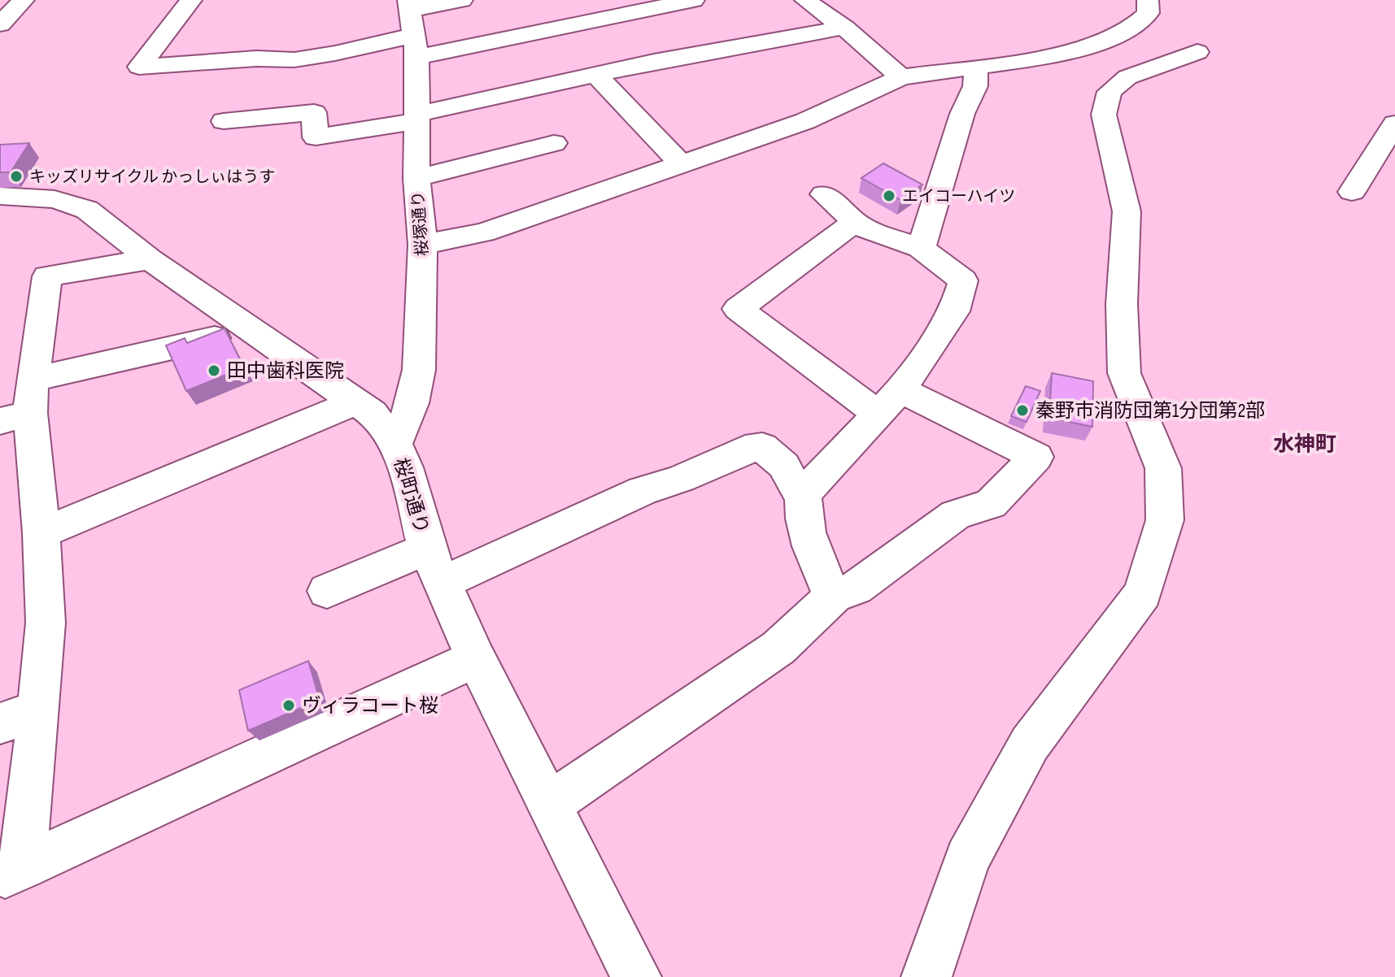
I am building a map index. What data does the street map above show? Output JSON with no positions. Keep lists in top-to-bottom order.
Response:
{
  "streets": {
    "street": ["桜塚通り", "桜町通り"]
  },
  "crossings": [
    ["桜塚通り", "桜町通り"]
  ],
  "districts": ["水神町"],
  "places": [
    "キッズリサイクル かっしぃはうす",
    "エイコーハイツ",
    "田中歯科医院",
    "秦野市消防団第1分団第2部",
    "ヴィラコート桜"
  ]
}
